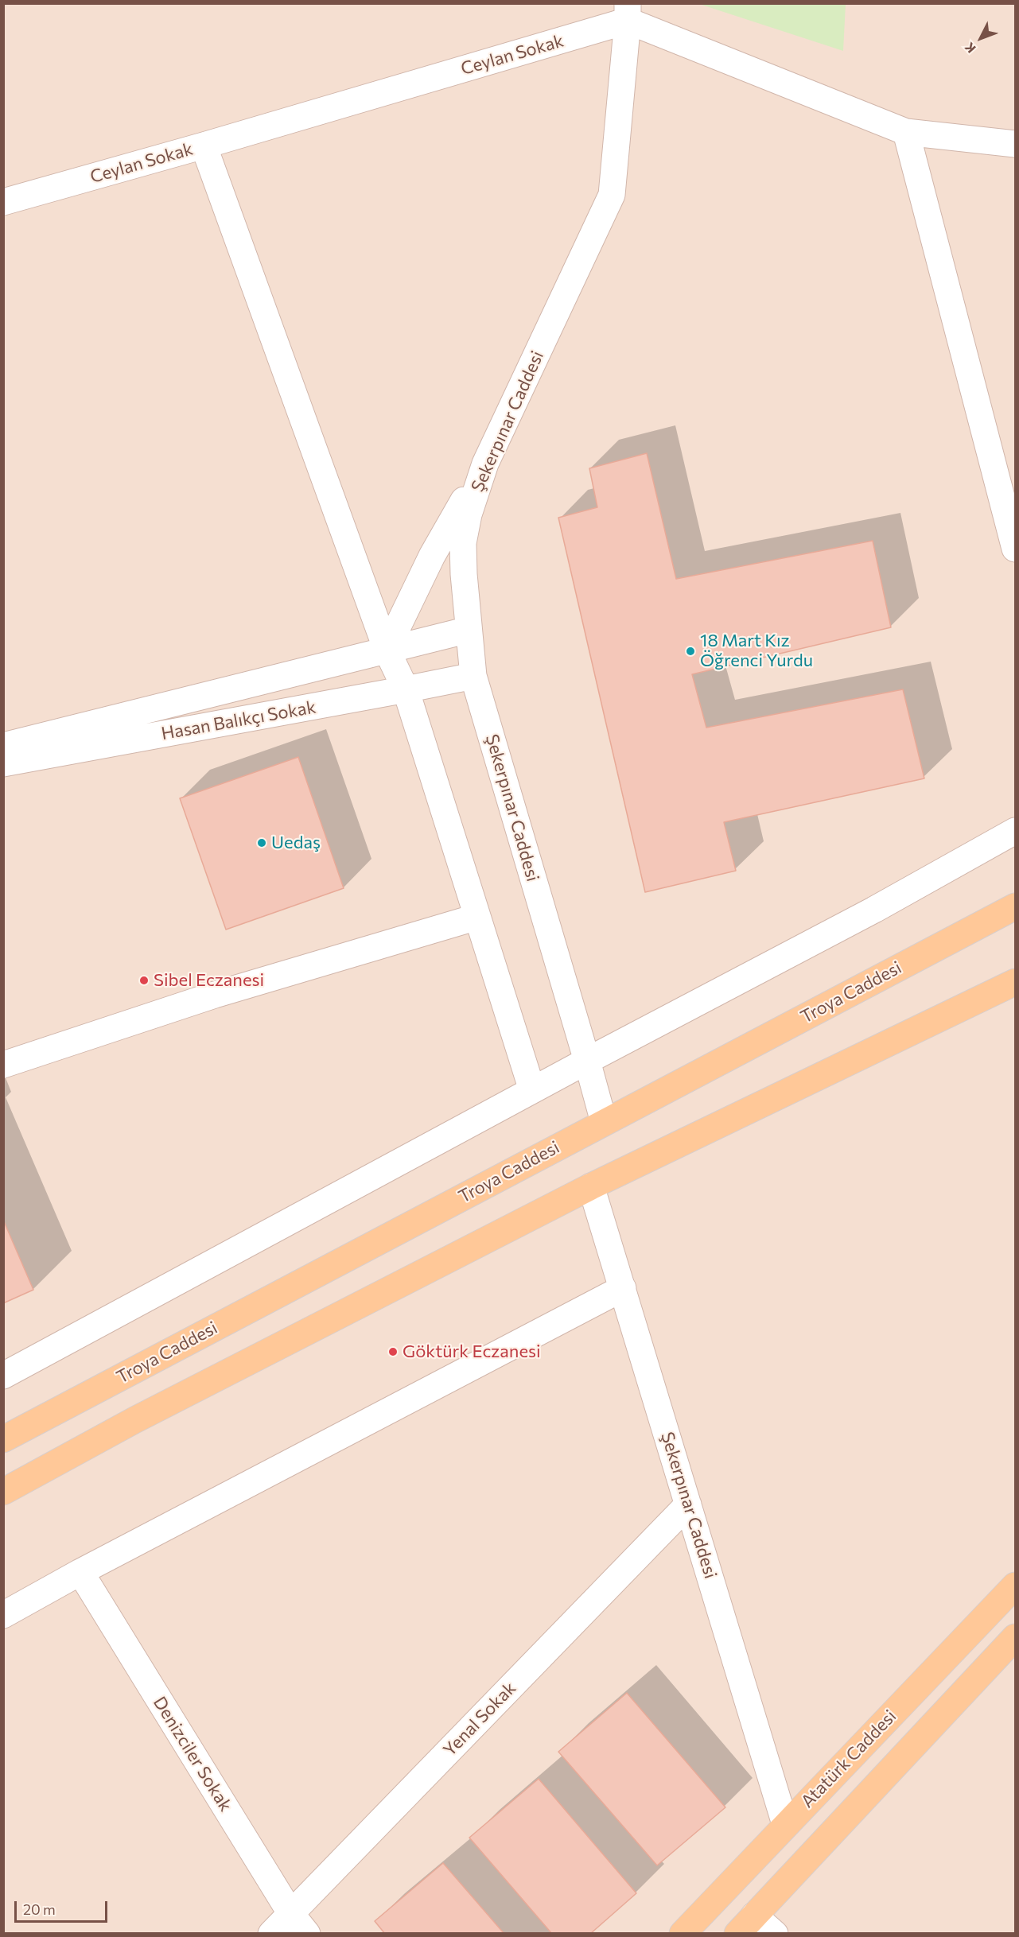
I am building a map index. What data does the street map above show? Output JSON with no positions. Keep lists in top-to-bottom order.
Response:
{
  "streets": {
    "main road": ["Troya Caddesi", "Atatürk Caddesi"],
    "street": [
      "Ceylan Sokak",
      "Şekerpınar Caddesi",
      "Hasan Balıkçı Sokak",
      "Yenal Sokak",
      "Denizciler Sokak"
    ]
  },
  "crossings": [
    ["Ceylan Sokak", "Şekerpınar Caddesi"],
    ["Şekerpınar Caddesi", "Hasan Balıkçı Sokak"],
    ["Şekerpınar Caddesi", "Troya Caddesi"],
    ["Şekerpınar Caddesi", "Yenal Sokak"],
    ["Şekerpınar Caddesi", "Atatürk Caddesi"],
    ["Yenal Sokak", "Denizciler Sokak"]
  ],
  "places": [
    "18 Mart Kız Öğrenci Yurdu",
    "Uedaş",
    "Sibel Eczanesi",
    "Göktürk Eczanesi"
  ],
  "scale_bar": "20 m",
  "north": "bottom left"
}
